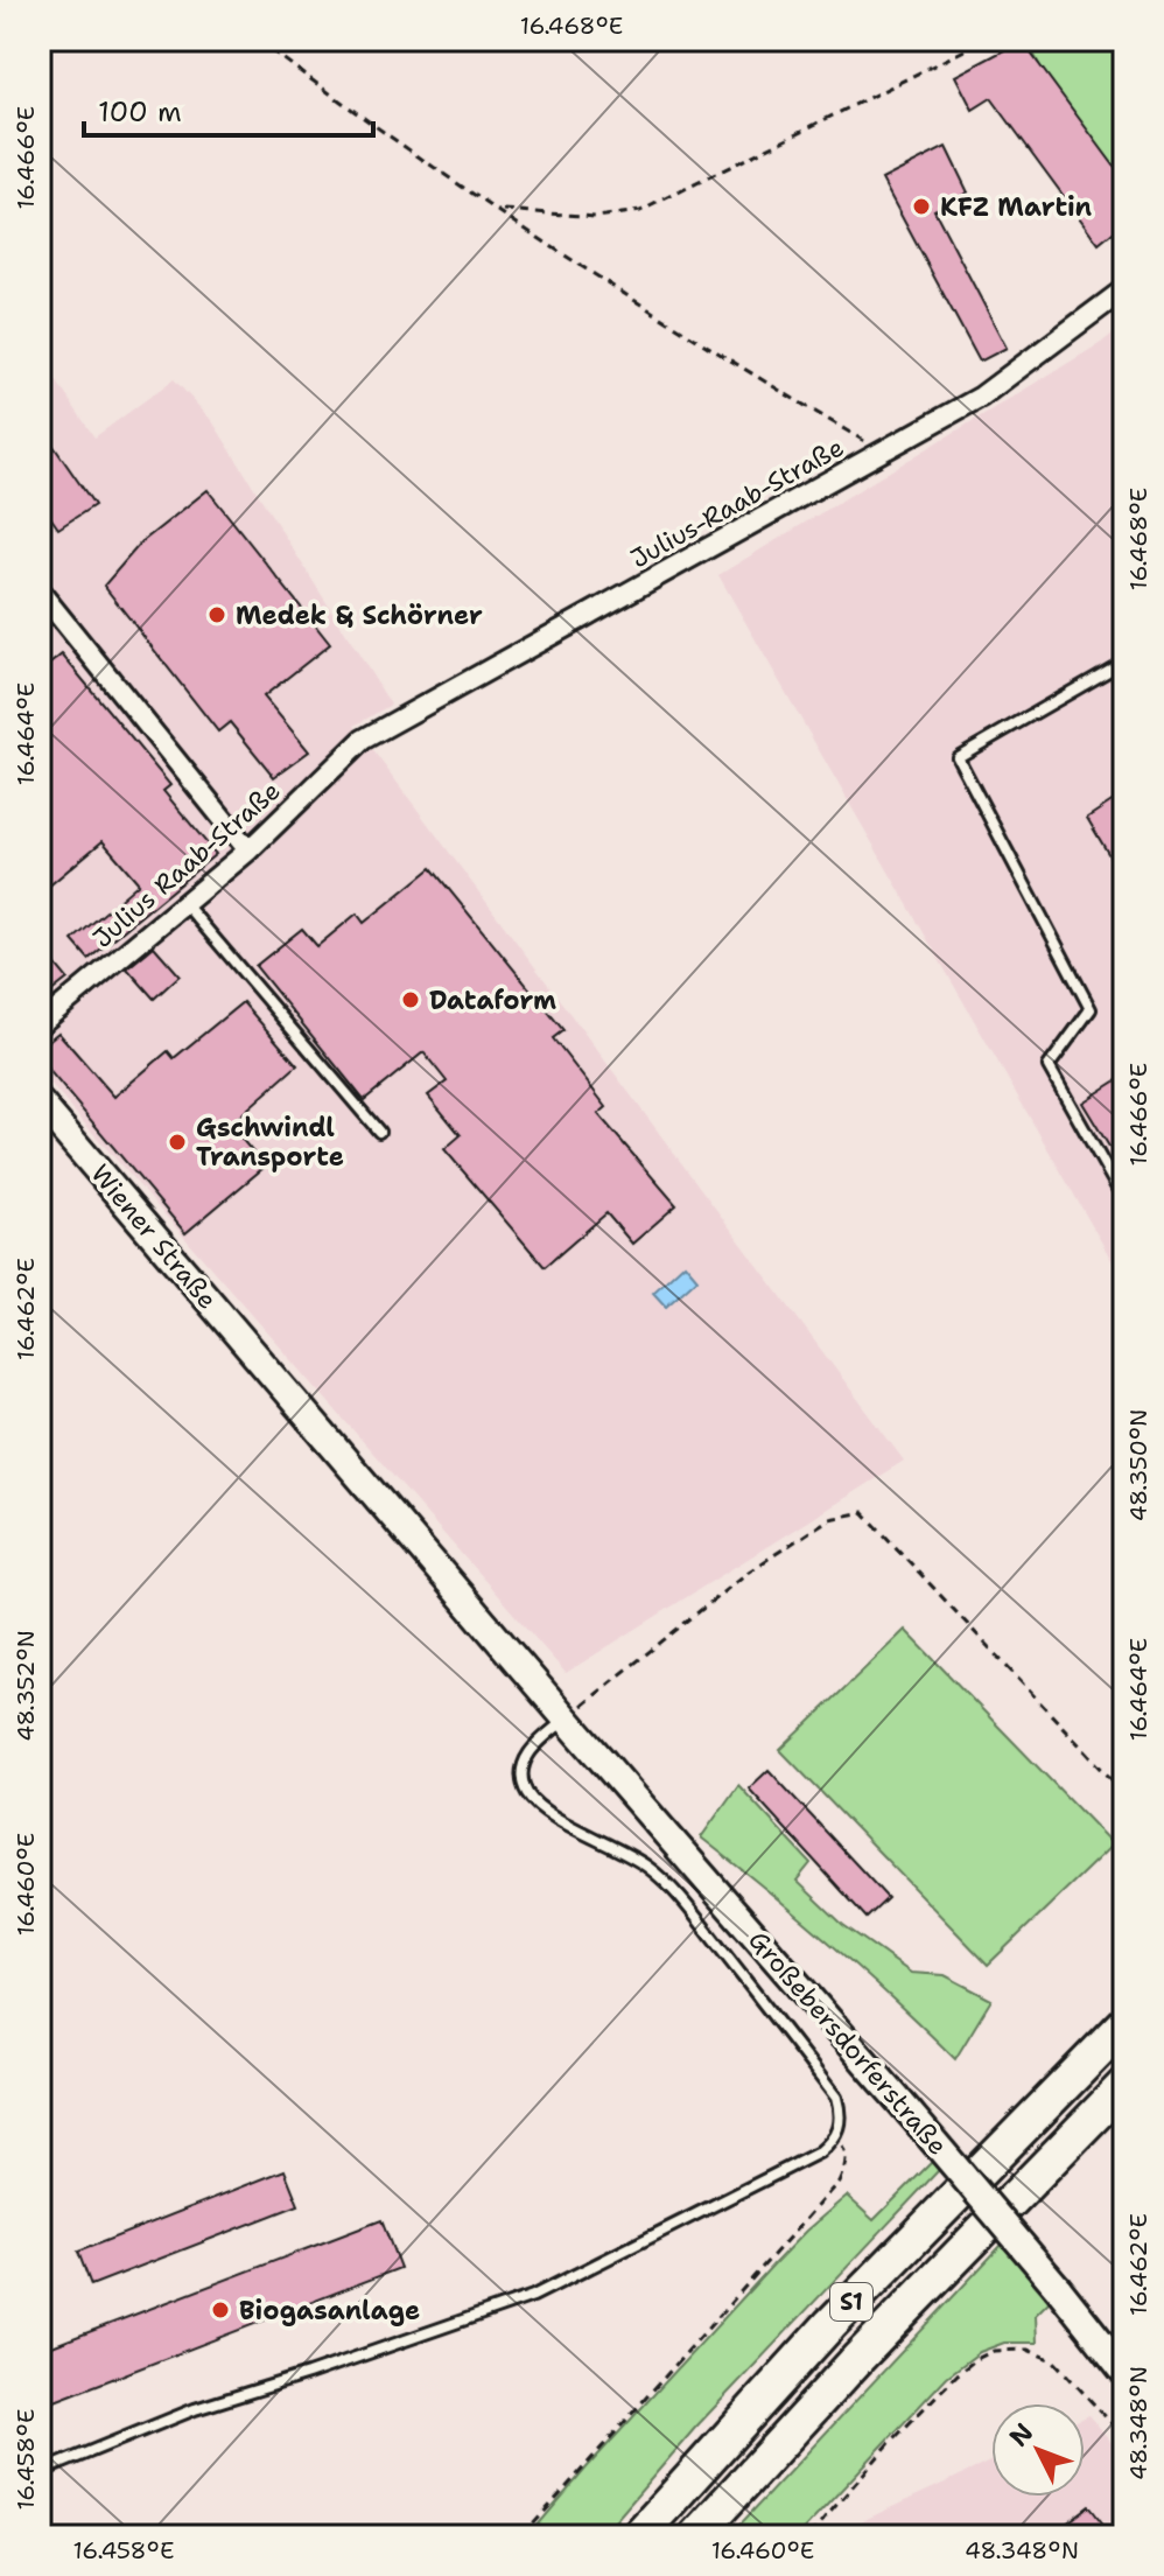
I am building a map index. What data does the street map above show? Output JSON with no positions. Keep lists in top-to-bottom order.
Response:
{
  "streets": {
    "highway": ["S1"],
    "street": [
      "Julius-Raab-Straße",
      "Julius Raab-Straße",
      "Wiener Straße",
      "Großebersdorferstraße"
    ]
  },
  "crossings": [
    ["Julius-Raab-Straße", "Julius Raab-Straße"],
    ["Wiener Straße", "Großebersdorferstraße"]
  ],
  "places": [
    "KFZ Martin",
    "Medek & Schörner",
    "Dataform",
    "Gschwindl Transporte",
    "Biogasanlage"
  ],
  "scale_bar": "100 m",
  "north": "top left",
  "coordinates": [
    "16.468°E",
    "16.466°E",
    "16.464°E",
    "16.462°E",
    "48.350°N",
    "48.352°N",
    "16.460°E",
    "48.348°N",
    "16.458°E"
  ]
}
